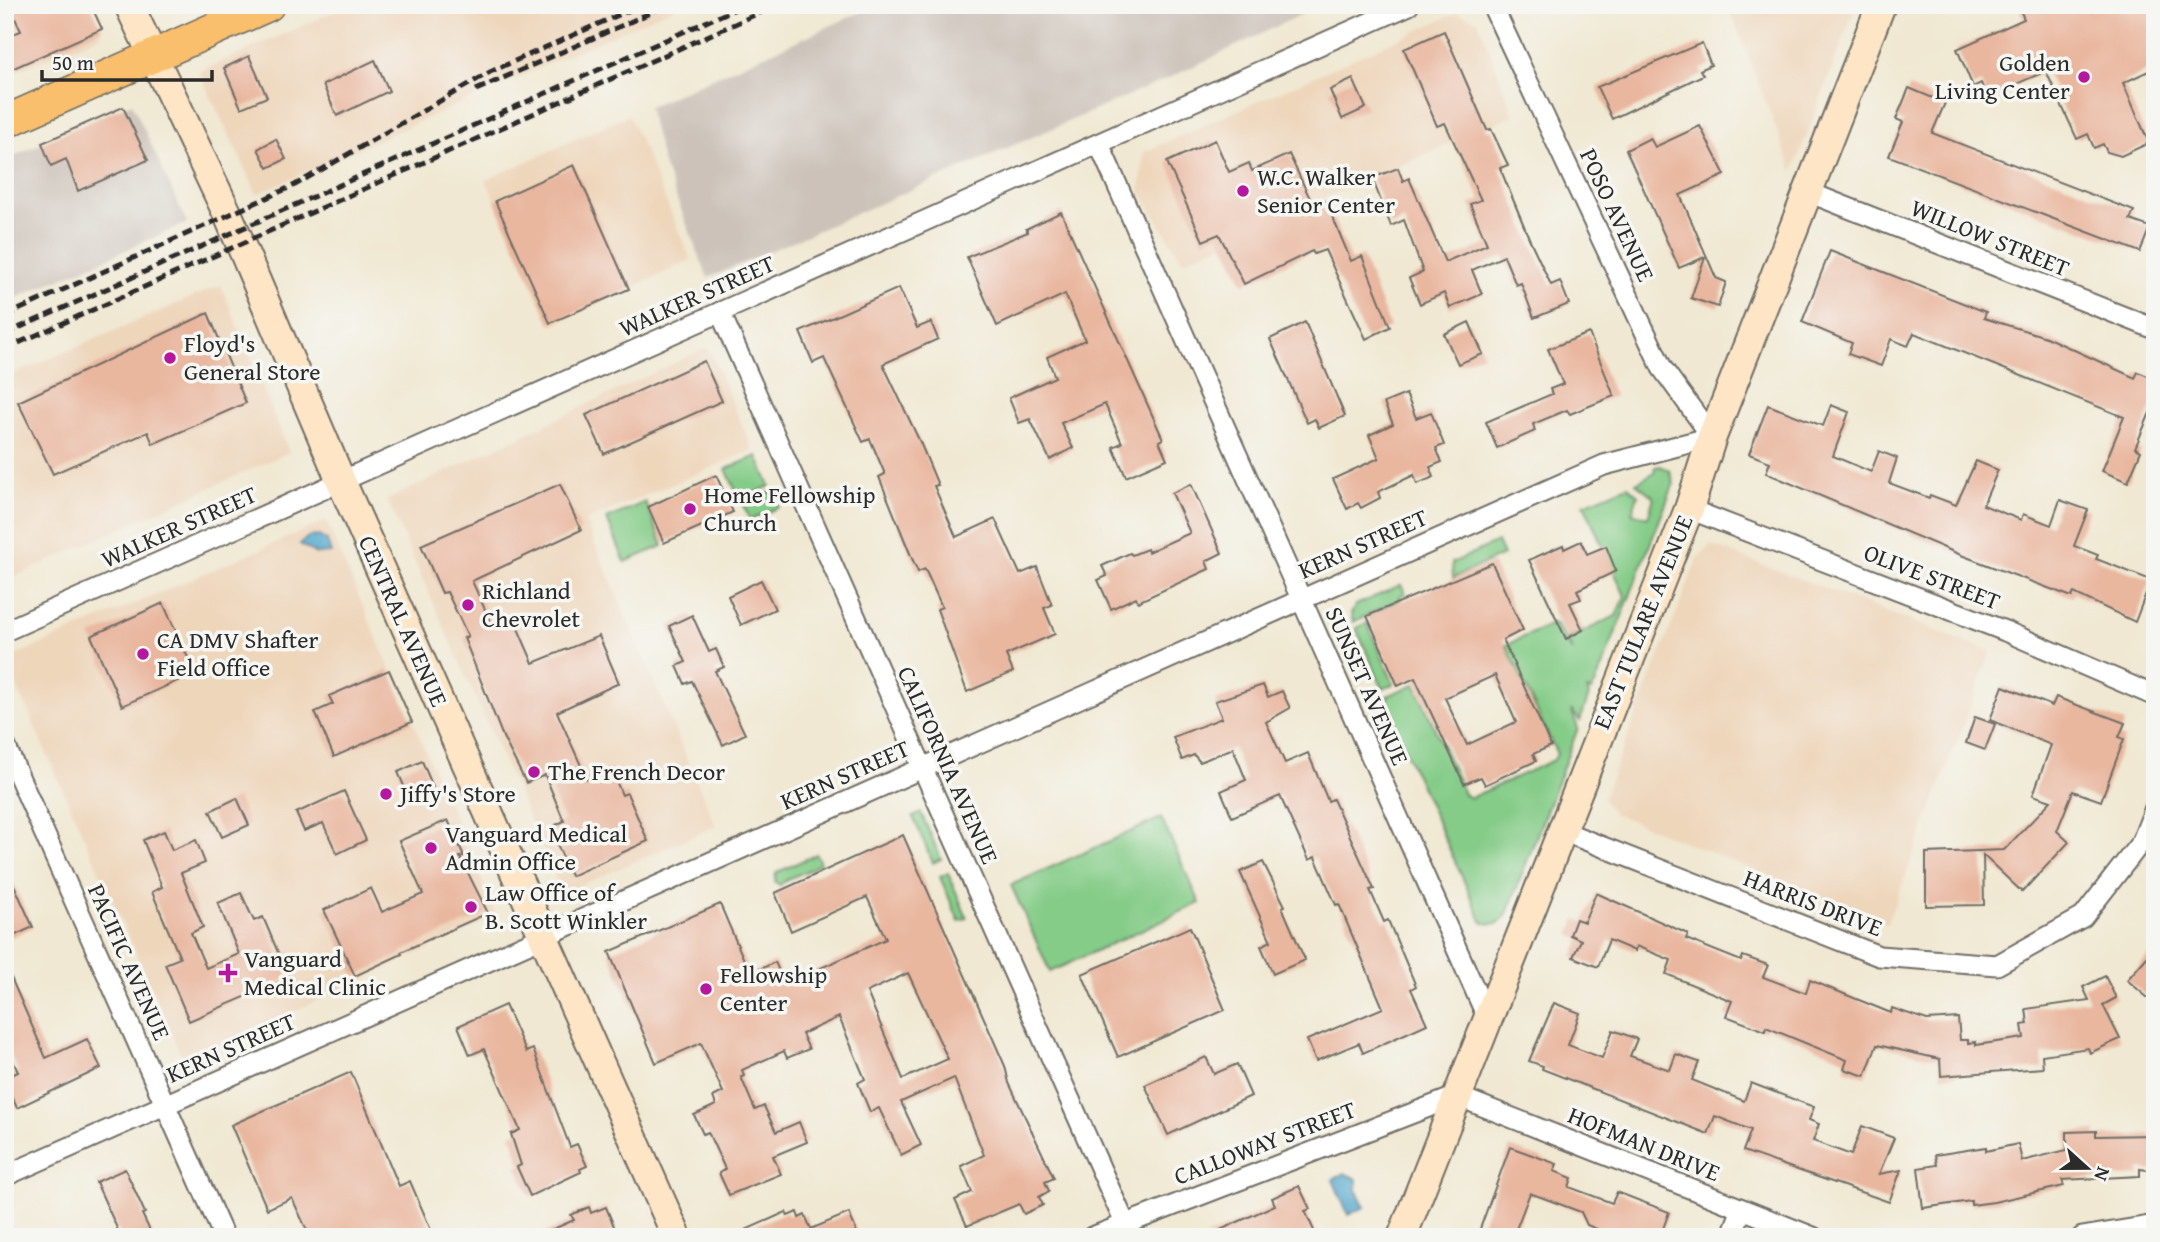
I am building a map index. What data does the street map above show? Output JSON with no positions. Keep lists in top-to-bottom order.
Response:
{
  "streets": {
    "street": [
      "POSO AVENUE",
      "WILLOW STREET",
      "WALKER STREET",
      "KERN STREET",
      "OLIVE STREET",
      "CENTRAL AVENUE",
      "EAST TULARE AVENUE",
      "SUNSET AVENUE",
      "CALIFORNIA AVENUE",
      "HARRIS DRIVE",
      "PACIFIC AVENUE",
      "CALLOWAY STREET",
      "HOFMAN DRIVE"
    ]
  },
  "crossings": [
    ["POSO AVENUE", "KERN STREET"],
    ["POSO AVENUE", "EAST TULARE AVENUE"],
    ["WILLOW STREET", "EAST TULARE AVENUE"],
    ["WALKER STREET", "CENTRAL AVENUE"],
    ["WALKER STREET", "SUNSET AVENUE"],
    ["WALKER STREET", "CALIFORNIA AVENUE"],
    ["KERN STREET", "CENTRAL AVENUE"],
    ["KERN STREET", "EAST TULARE AVENUE"],
    ["KERN STREET", "SUNSET AVENUE"],
    ["KERN STREET", "CALIFORNIA AVENUE"],
    ["KERN STREET", "PACIFIC AVENUE"],
    ["OLIVE STREET", "EAST TULARE AVENUE"],
    ["EAST TULARE AVENUE", "SUNSET AVENUE"],
    ["EAST TULARE AVENUE", "HARRIS DRIVE"],
    ["EAST TULARE AVENUE", "CALLOWAY STREET"],
    ["EAST TULARE AVENUE", "HOFMAN DRIVE"],
    ["CALIFORNIA AVENUE", "CALLOWAY STREET"],
    ["CALLOWAY STREET", "HOFMAN DRIVE"]
  ],
  "places": {
    "other": [
      "Golden Living Center",
      "W.C. Walker Senior Center",
      "Floyd's General Store",
      "Home Fellowship Church",
      "Richland Chevrolet",
      "CA DMV Shafter Field Office",
      "The French Decor",
      "Jiffy's Store",
      "Vanguard Medical Admin Office",
      "Law Office of B. Scott Winkler",
      "Fellowship Center"
    ],
    "health": ["Vanguard Medical Clinic"]
  },
  "scale_bar": "50 m",
  "north": "right"
}
